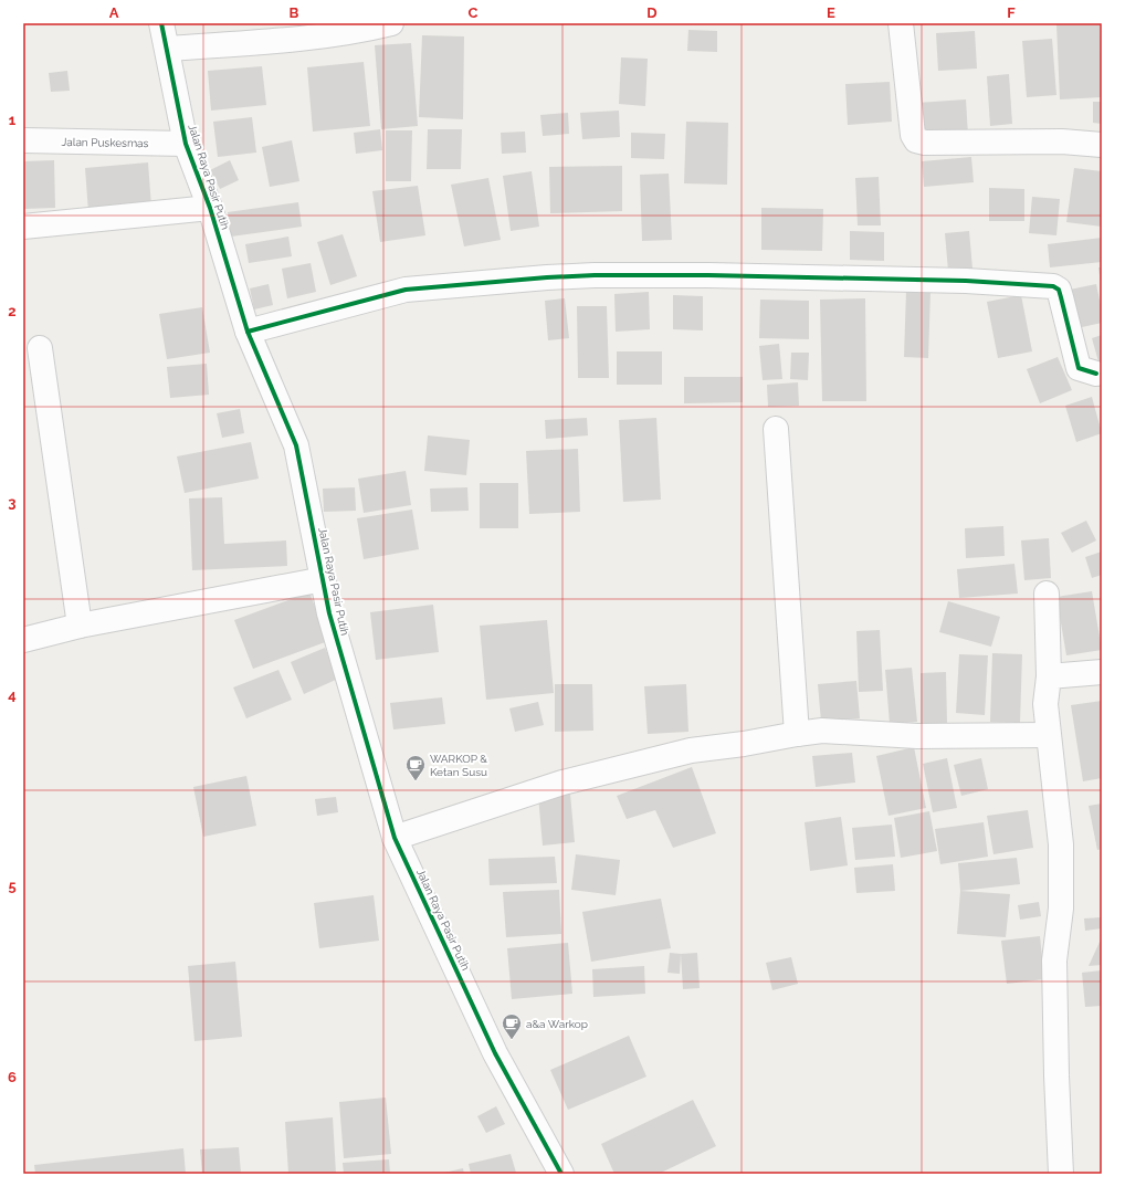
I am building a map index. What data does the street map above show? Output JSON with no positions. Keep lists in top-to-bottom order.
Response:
{
  "streets": {
    "street": ["Jalan Puskesmas", "Jalan Raya Pasir Putih"]
  },
  "crossings": [
    ["Jalan Puskesmas", "Jalan Raya Pasir Putih"]
  ],
  "places": {
    "cafe": ["WARKOP & Ketan Susu", "a&a Warkop"]
  },
  "grid": {
    "columns": [
      "A",
      "B",
      "C",
      "D",
      "E",
      "F"
    ],
    "rows": [
      "1",
      "2",
      "3",
      "4",
      "5",
      "6"
    ]
  }
}
